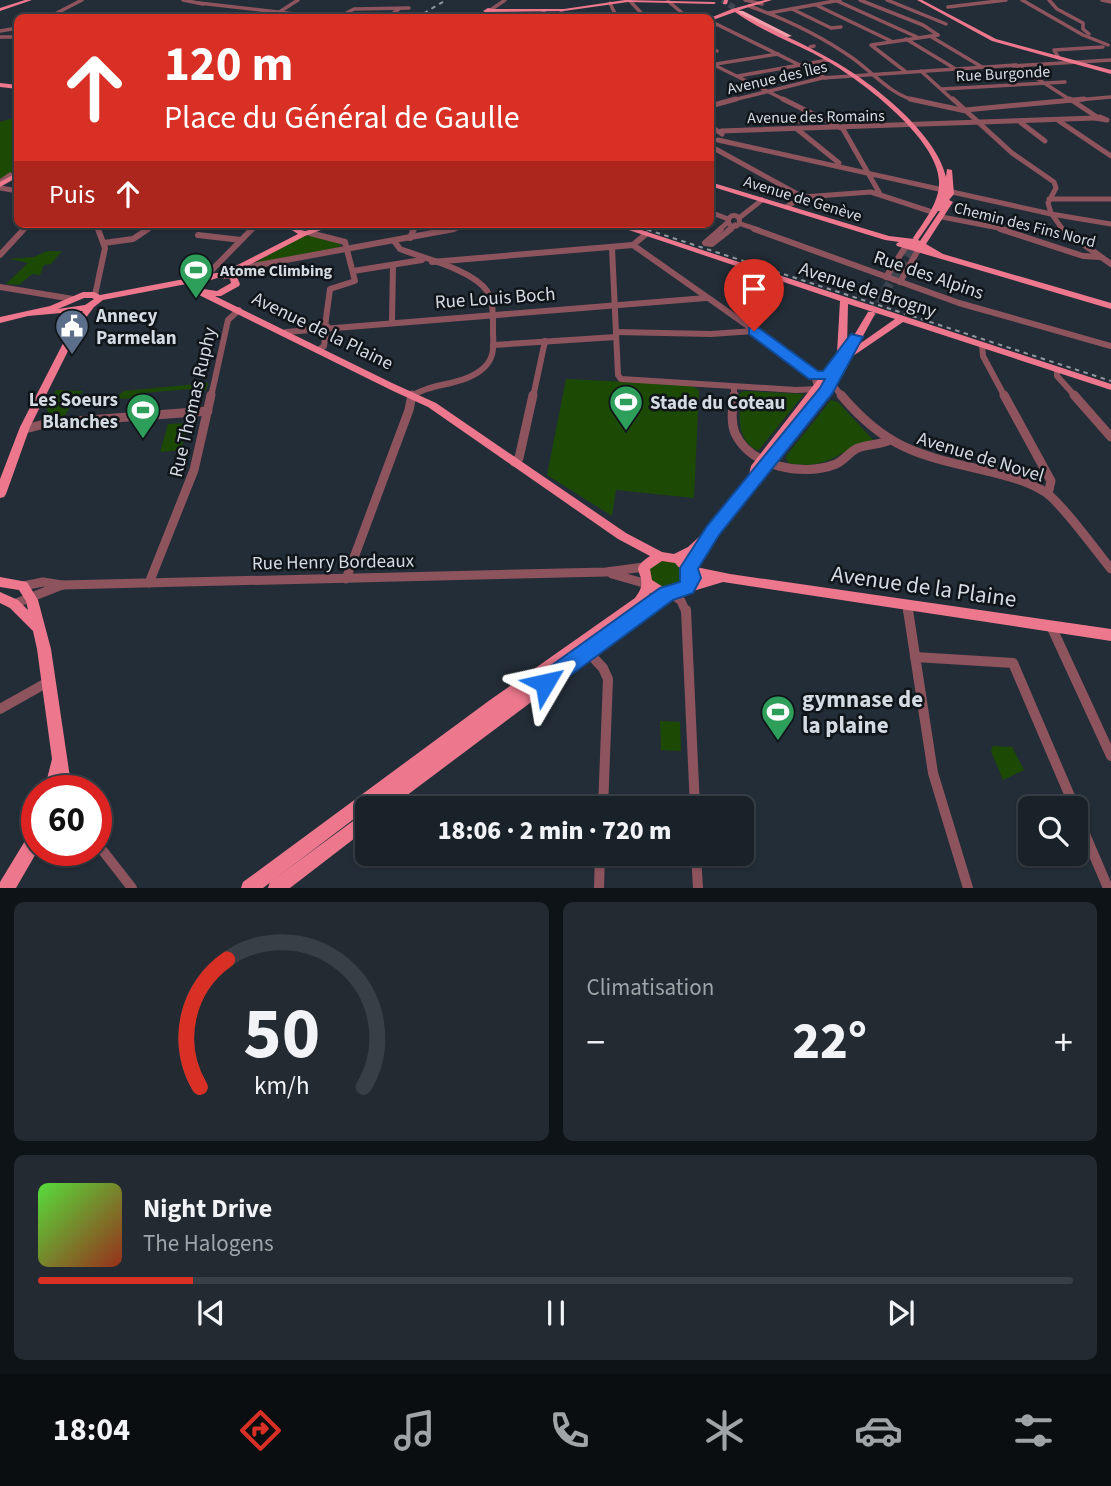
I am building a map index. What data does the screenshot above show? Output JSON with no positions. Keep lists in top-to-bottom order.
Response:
{
  "streets": {
    "main road": ["Avenue de Genève", "Avenue de Brogny", "Avenue de la Plaine"],
    "street": [
      "Rue Burgonde",
      "Avenue des Îles",
      "Avenue des Romains",
      "Chemin des Fins Nord",
      "Rue des Alpins",
      "Rue Louis Boch",
      "Rue Thomas Ruphy",
      "Avenue de Novel",
      "Rue Henry Bordeaux"
    ]
  },
  "crossings": [
    ["Rue Louis Boch", "Avenue de la Plaine"],
    ["Avenue de la Plaine", "Rue Thomas Ruphy"],
    ["Avenue de la Plaine", "Rue Henry Bordeaux"],
    ["Rue Thomas Ruphy", "Rue Henry Bordeaux"]
  ],
  "places": {
    "sports": [
      "Atome Climbing",
      "Stade du Coteau",
      "Les Soeurs Blanches",
      "gymnase de la plaine"
    ],
    "public building": ["Annecy Parmelan"]
  },
  "page": {
    "turn": ["120 m", "Place du Général de Gaulle"],
    "then": "Puis",
    "limit": "60",
    "trip": "18:06 · 2 min · 720 m",
    "tile": "Climatisation",
    "heat": ["−", "22°", "+"],
    "song": ["Night Drive", "The Halogens"],
    "tabs": "18:04",
    "gauge": ["50", "km/h"]
  }
}
